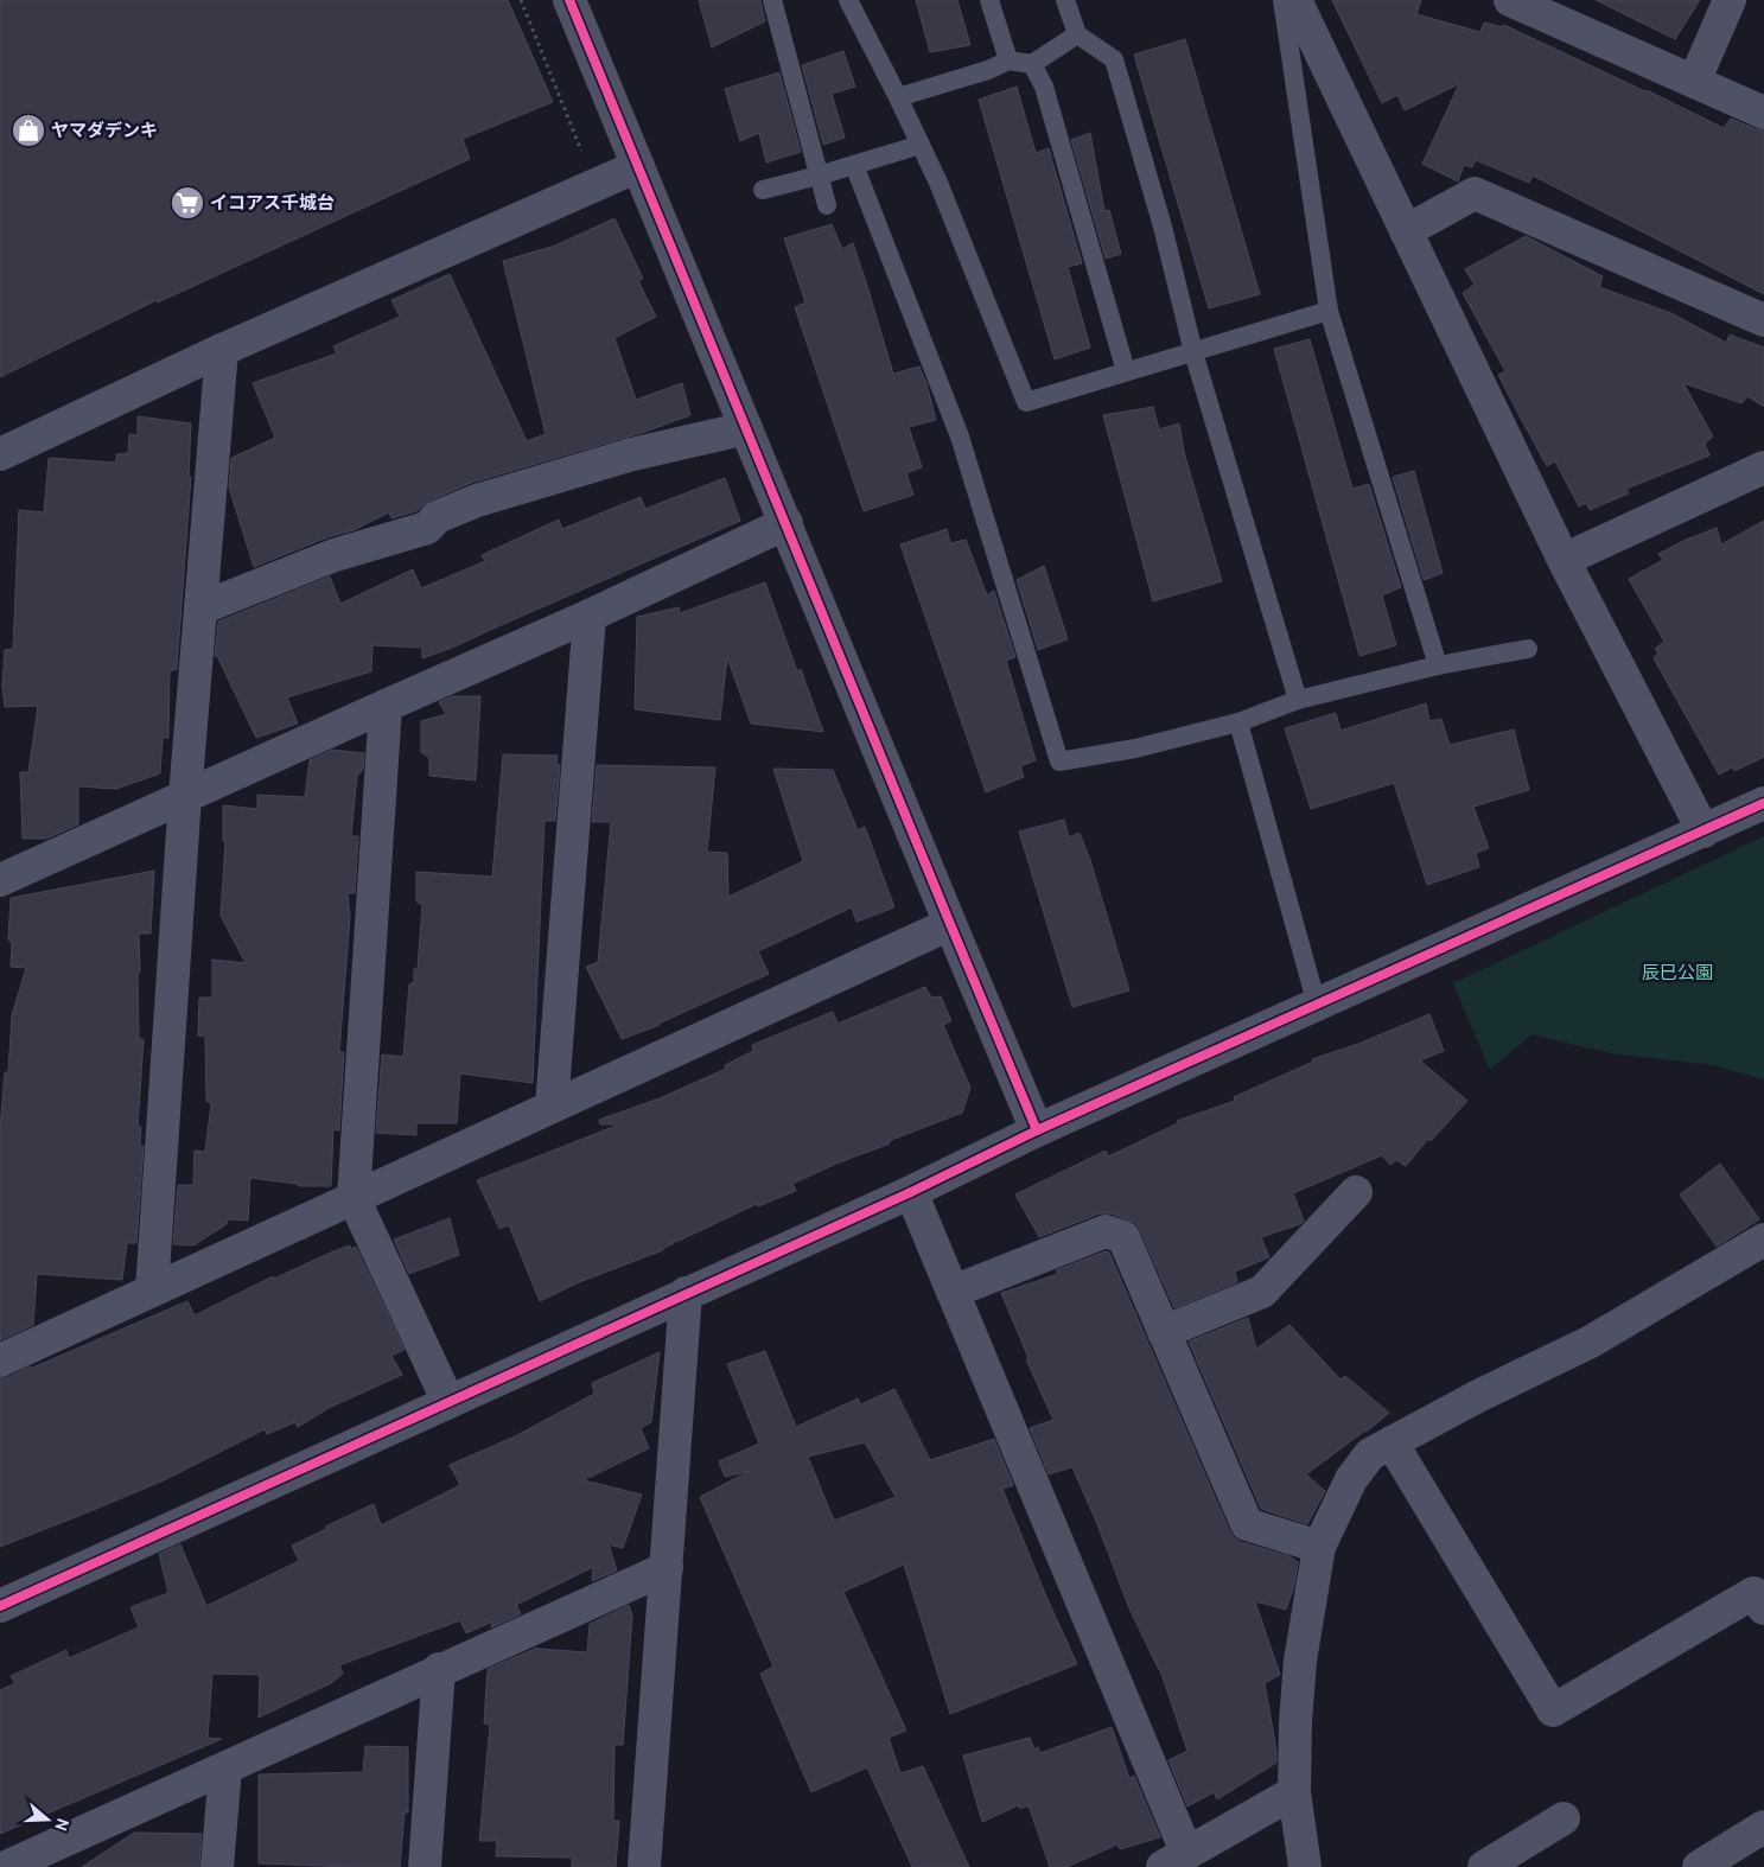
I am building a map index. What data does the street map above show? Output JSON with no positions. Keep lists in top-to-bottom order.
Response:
{
  "parks": ["辰巳公園"],
  "places": {
    "shop": ["ヤマダデンキ"],
    "supermarket": ["イコアス千城台"]
  },
  "north": "right"
}
